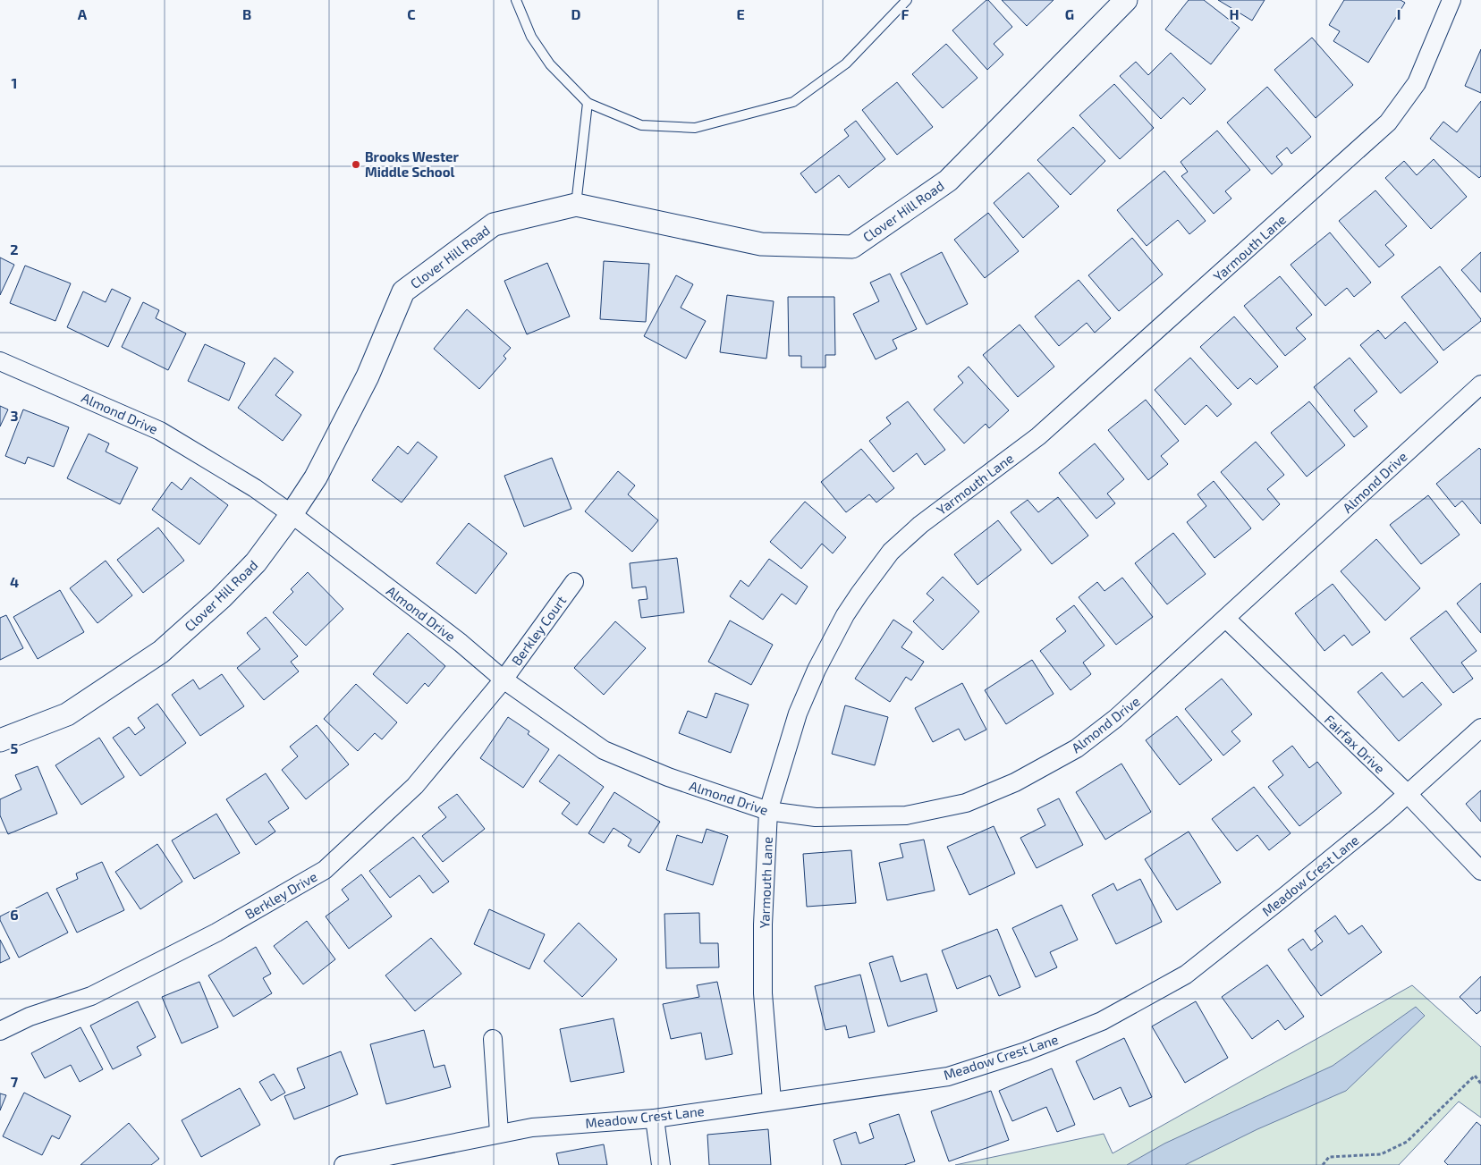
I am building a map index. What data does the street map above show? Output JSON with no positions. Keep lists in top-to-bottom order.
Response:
{
  "streets": {
    "street": [
      "Clover Hill Road",
      "Yarmouth Lane",
      "Almond Drive",
      "Berkley Court",
      "Fairfax Drive",
      "Meadow Crest Lane",
      "Berkley Drive"
    ]
  },
  "crossings": [
    ["Clover Hill Road", "Almond Drive"],
    ["Yarmouth Lane", "Almond Drive"],
    ["Yarmouth Lane", "Meadow Crest Lane"],
    ["Almond Drive", "Berkley Court"],
    ["Almond Drive", "Fairfax Drive"],
    ["Almond Drive", "Berkley Drive"],
    ["Berkley Court", "Berkley Drive"],
    ["Fairfax Drive", "Meadow Crest Lane"]
  ],
  "places": ["Brooks Wester Middle School"],
  "grid": {
    "columns": [
      "A",
      "B",
      "C",
      "D",
      "E",
      "F",
      "G",
      "H",
      "I"
    ],
    "rows": [
      "1",
      "2",
      "3",
      "4",
      "5",
      "6",
      "7"
    ]
  }
}
